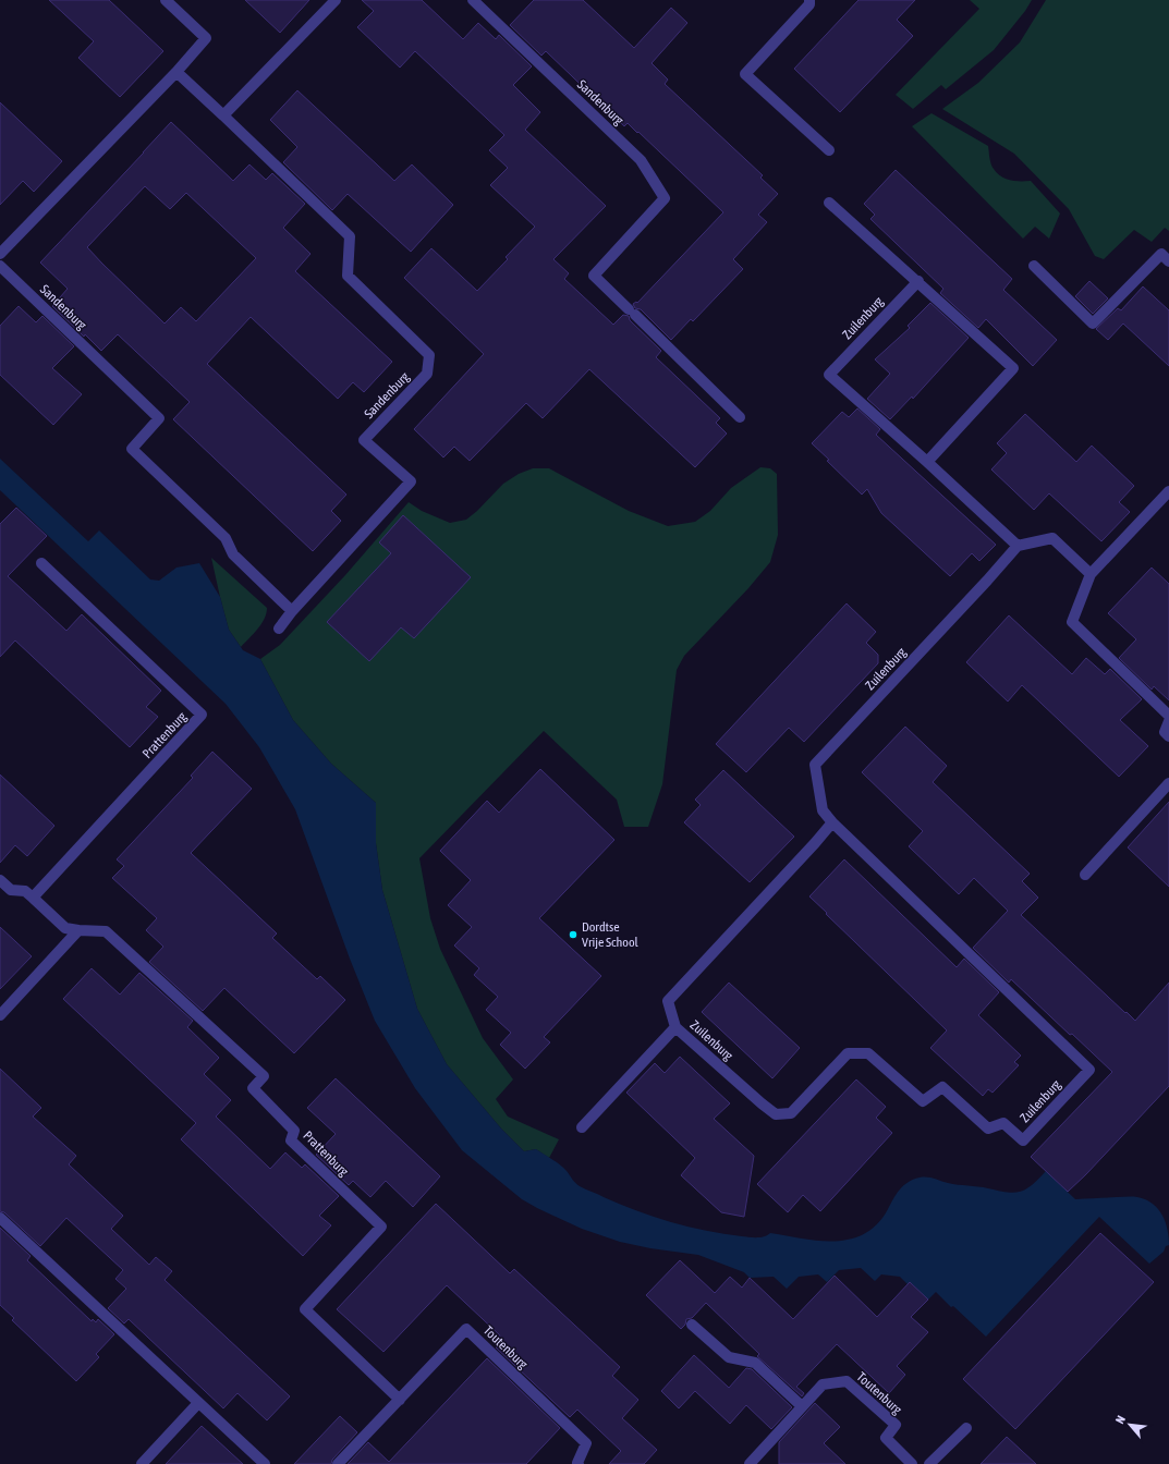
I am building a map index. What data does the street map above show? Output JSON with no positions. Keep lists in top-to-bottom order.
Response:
{
  "streets": {
    "street": [
      "Sandenburg",
      "Zuilenburg",
      "Prattenburg",
      "Toutenburg"
    ]
  },
  "crossings": [
    ["Prattenburg", "Toutenburg"]
  ],
  "places": ["Dordtse Vrije School"],
  "north": "top left"
}
